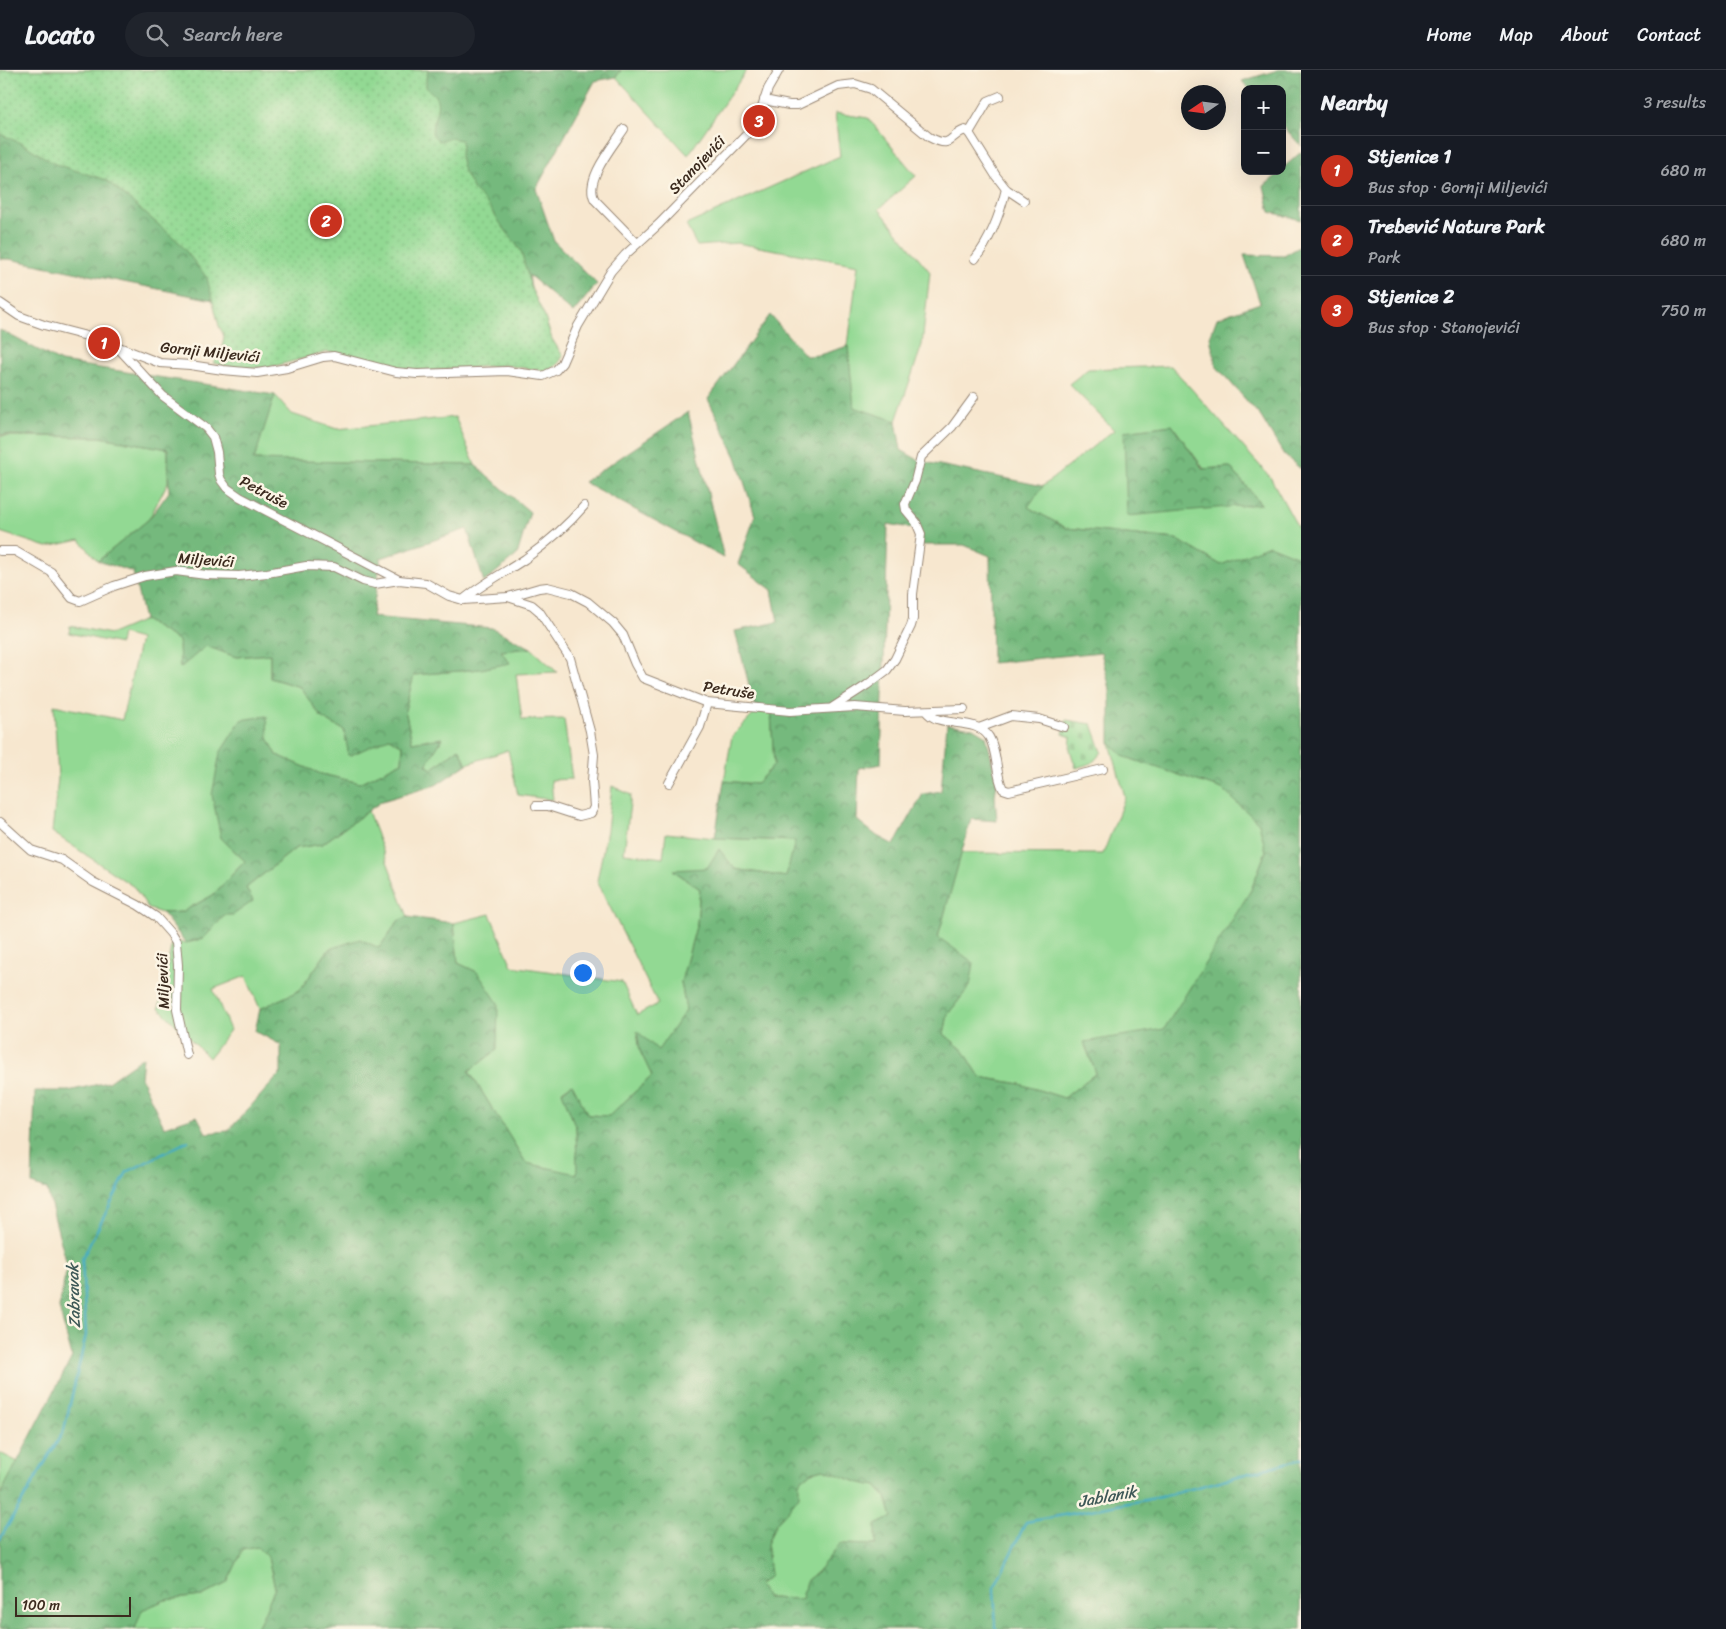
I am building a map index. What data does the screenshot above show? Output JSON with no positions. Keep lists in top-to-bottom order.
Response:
{
  "streets": {
    "street": [
      "Stanojevići",
      "Gornji Miljevići",
      "Petruše",
      "Miljevići"
    ]
  },
  "crossings": [
    ["Stanojevići", "Gornji Miljevići"],
    ["Gornji Miljevići", "Petruše"]
  ],
  "water": ["Zabravak", "Jablanik"],
  "scale_bar": "100 m",
  "north": "left",
  "page": {
    "header": "Locato",
    "search": "Search here",
    "nav": [
      "Home",
      "Map",
      "About",
      "Contact"
    ],
    "heading": ["Nearby", "3 results"],
    "map_buttons": ["+", "−"],
    "pins": ["3", "2", "1"],
    "list": [
      {
        "mark": "1",
        "name": "Stjenice 1",
        "note": "Bus stop · Gornji Miljevići",
        "value": "680 m"
      },
      {
        "mark": "2",
        "name": "Trebević Nature Park",
        "note": "Park",
        "value": "680 m"
      },
      {
        "mark": "3",
        "name": "Stjenice 2",
        "note": "Bus stop · Stanojevići",
        "value": "750 m"
      }
    ],
    "scale": "100 m"
  }
}
